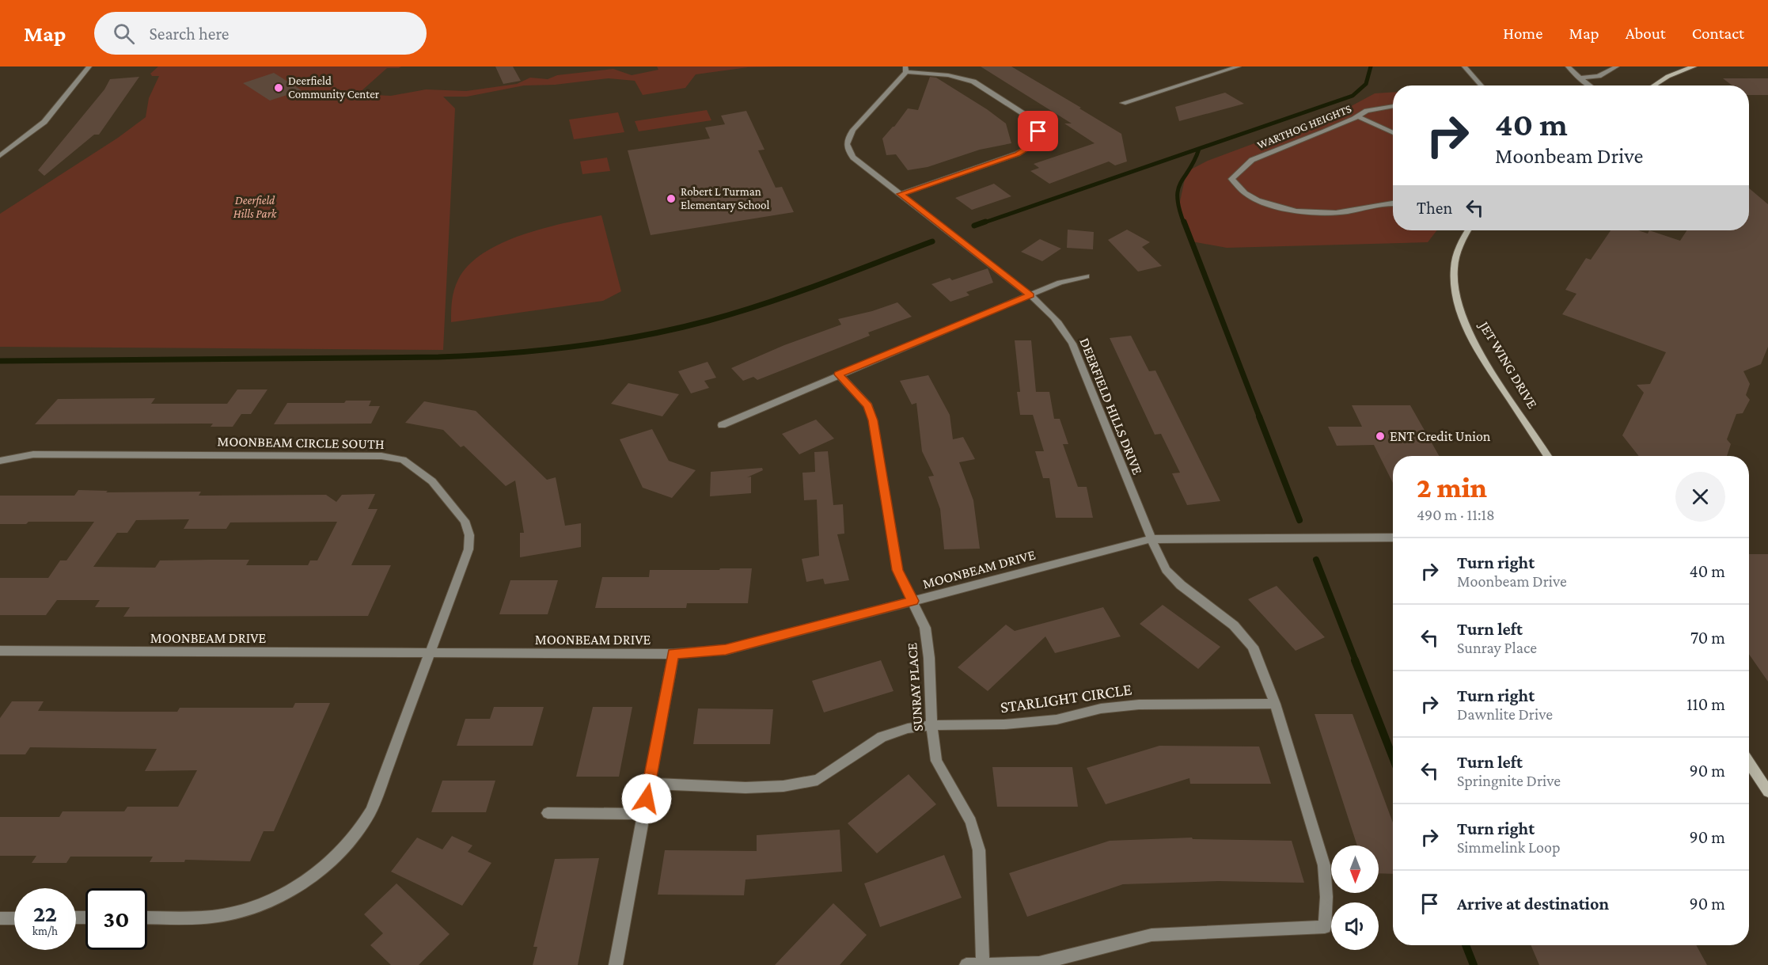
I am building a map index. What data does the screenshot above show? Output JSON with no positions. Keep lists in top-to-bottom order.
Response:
{
  "streets": {
    "main road": ["JET WING DRIVE"],
    "street": [
      "WARTHOG HEIGHTS",
      "DEERFIELD HILLS DRIVE",
      "MOONBEAM CIRCLE SOUTH",
      "MOONBEAM DRIVE",
      "SUNRAY PLACE",
      "STARLIGHT CIRCLE"
    ]
  },
  "crossings": [
    ["DEERFIELD HILLS DRIVE", "MOONBEAM DRIVE"],
    ["MOONBEAM CIRCLE SOUTH", "MOONBEAM DRIVE"],
    ["MOONBEAM DRIVE", "SUNRAY PLACE"],
    ["SUNRAY PLACE", "STARLIGHT CIRCLE"]
  ],
  "parks": ["Deerfield Hills Park"],
  "places": ["Deerfield Community Center", "Robert L Turman Elementary School", "ENT Credit Union"],
  "north": "bottom",
  "page": {
    "header": "Map",
    "search": "Search here",
    "nav": [
      "Home",
      "Map",
      "About",
      "Contact"
    ],
    "turn": ["40 m", "Moonbeam Drive"],
    "then": "Then",
    "heading": ["2 min", "490 m · 11:18"],
    "list": [
      {
        "name": "Turn right",
        "note": "Moonbeam Drive",
        "value": "40 m"
      },
      {
        "name": "Turn left",
        "note": "Sunray Place",
        "value": "70 m"
      },
      {
        "name": "Turn right",
        "note": "Dawnlite Drive",
        "value": "110 m"
      },
      {
        "name": "Turn left",
        "note": "Springnite Drive",
        "value": "90 m"
      },
      {
        "name": "Turn right",
        "note": "Simmelink Loop",
        "value": "90 m"
      },
      {
        "name": "Arrive at destination",
        "value": "90 m"
      }
    ],
    "speed": "22 km/h",
    "limit": "30"
  }
}
